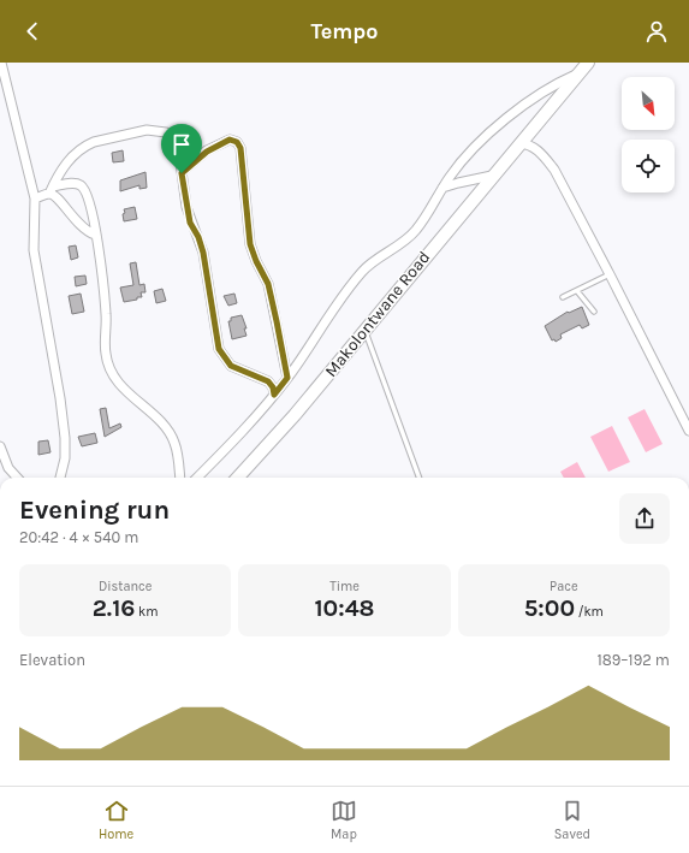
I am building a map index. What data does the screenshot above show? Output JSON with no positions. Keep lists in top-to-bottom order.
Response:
{
  "streets": {
    "main road": ["Makolontwane Road"]
  },
  "north": "bottom right",
  "page": {
    "header": "Tempo",
    "heading": ["Evening run", "20:42 · 4 × 540 m"],
    "stats": [
      ["Distance", "2.16 km"],
      ["Time", "10:48"],
      ["Pace", "5:00 /km"]
    ],
    "chart": ["Elevation", "189–192 m"],
    "tabs": ["Home", "Map", "Saved"]
  }
}
